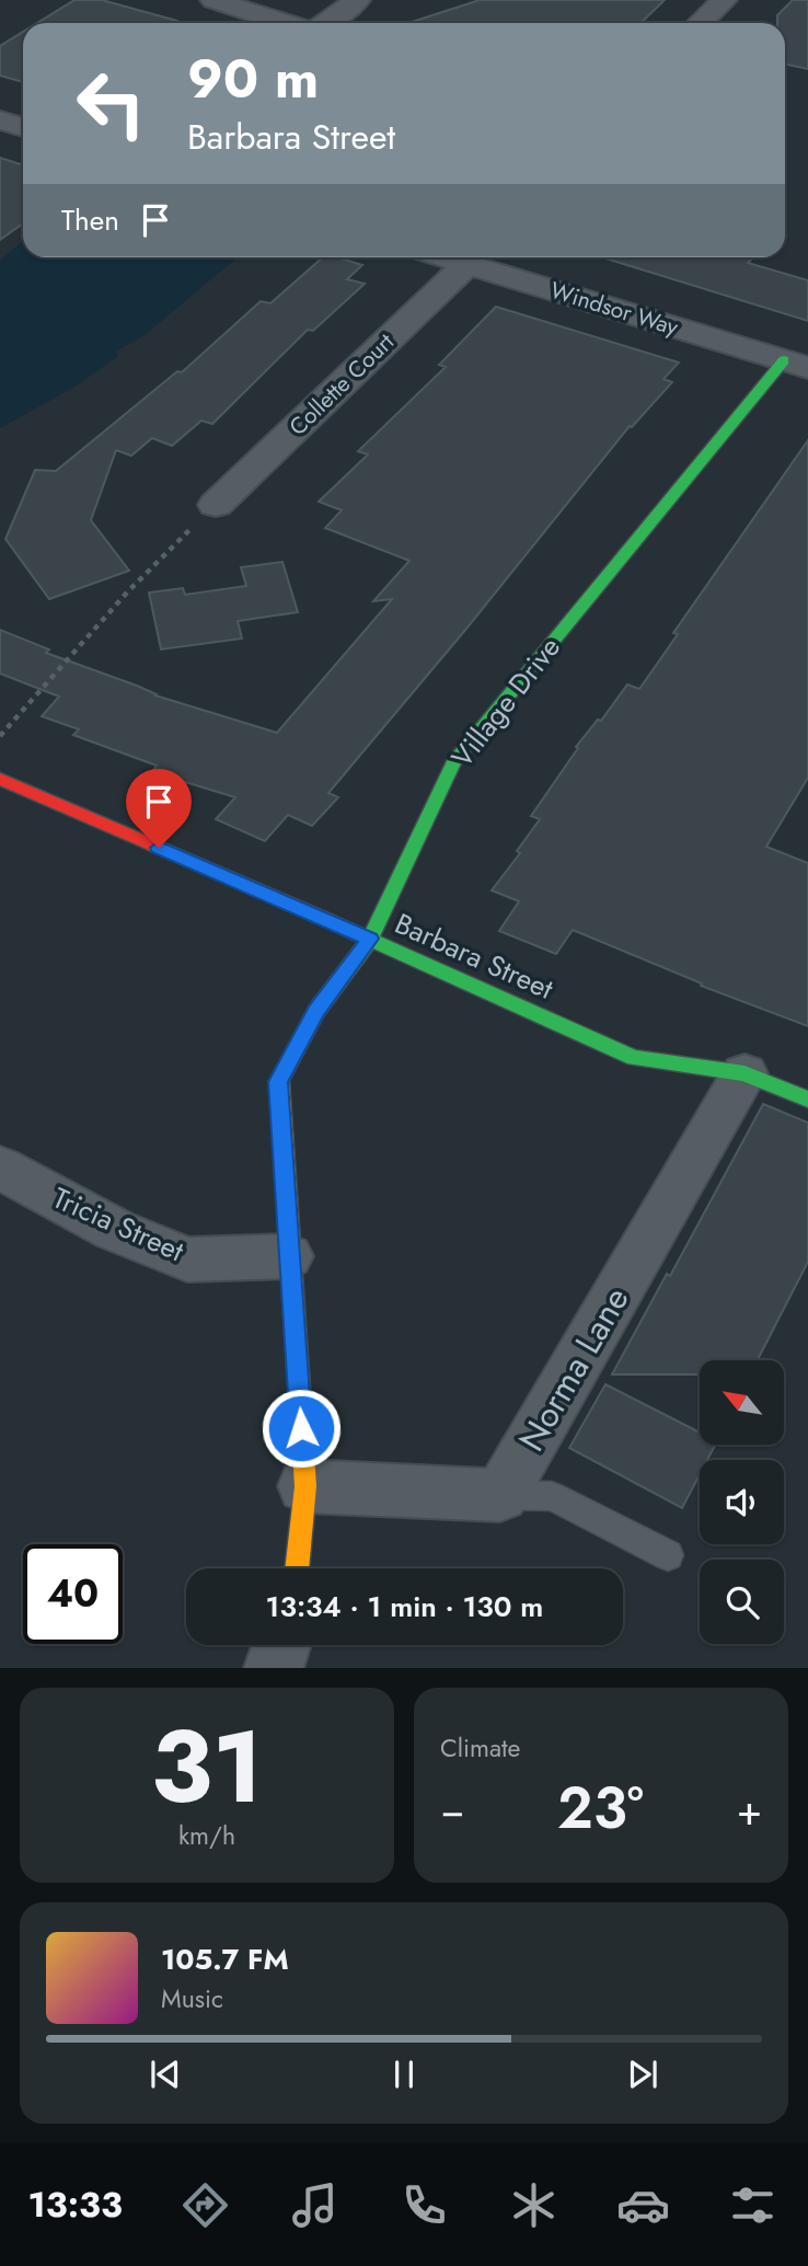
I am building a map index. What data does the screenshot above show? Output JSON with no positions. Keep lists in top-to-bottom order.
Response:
{
  "streets": {
    "street": [
      "Windsor Way",
      "Collette Court",
      "Village Drive",
      "Barbara Street",
      "Tricia Street",
      "Norma Lane"
    ]
  },
  "crossings": [
    ["Windsor Way", "Collette Court"],
    ["Windsor Way", "Village Drive"],
    ["Village Drive", "Barbara Street"],
    ["Village Drive", "Tricia Street"],
    ["Barbara Street", "Norma Lane"]
  ],
  "north": "top left",
  "page": {
    "turn": ["90 m", "Barbara Street"],
    "then": "Then",
    "limit": "40",
    "trip": "13:34 · 1 min · 130 m",
    "tile": [
      ["31", "km/h"],
      "Climate"
    ],
    "heat": ["−", "23°", "+"],
    "song": ["105.7 FM", "Music"],
    "tabs": "13:33"
  }
}
